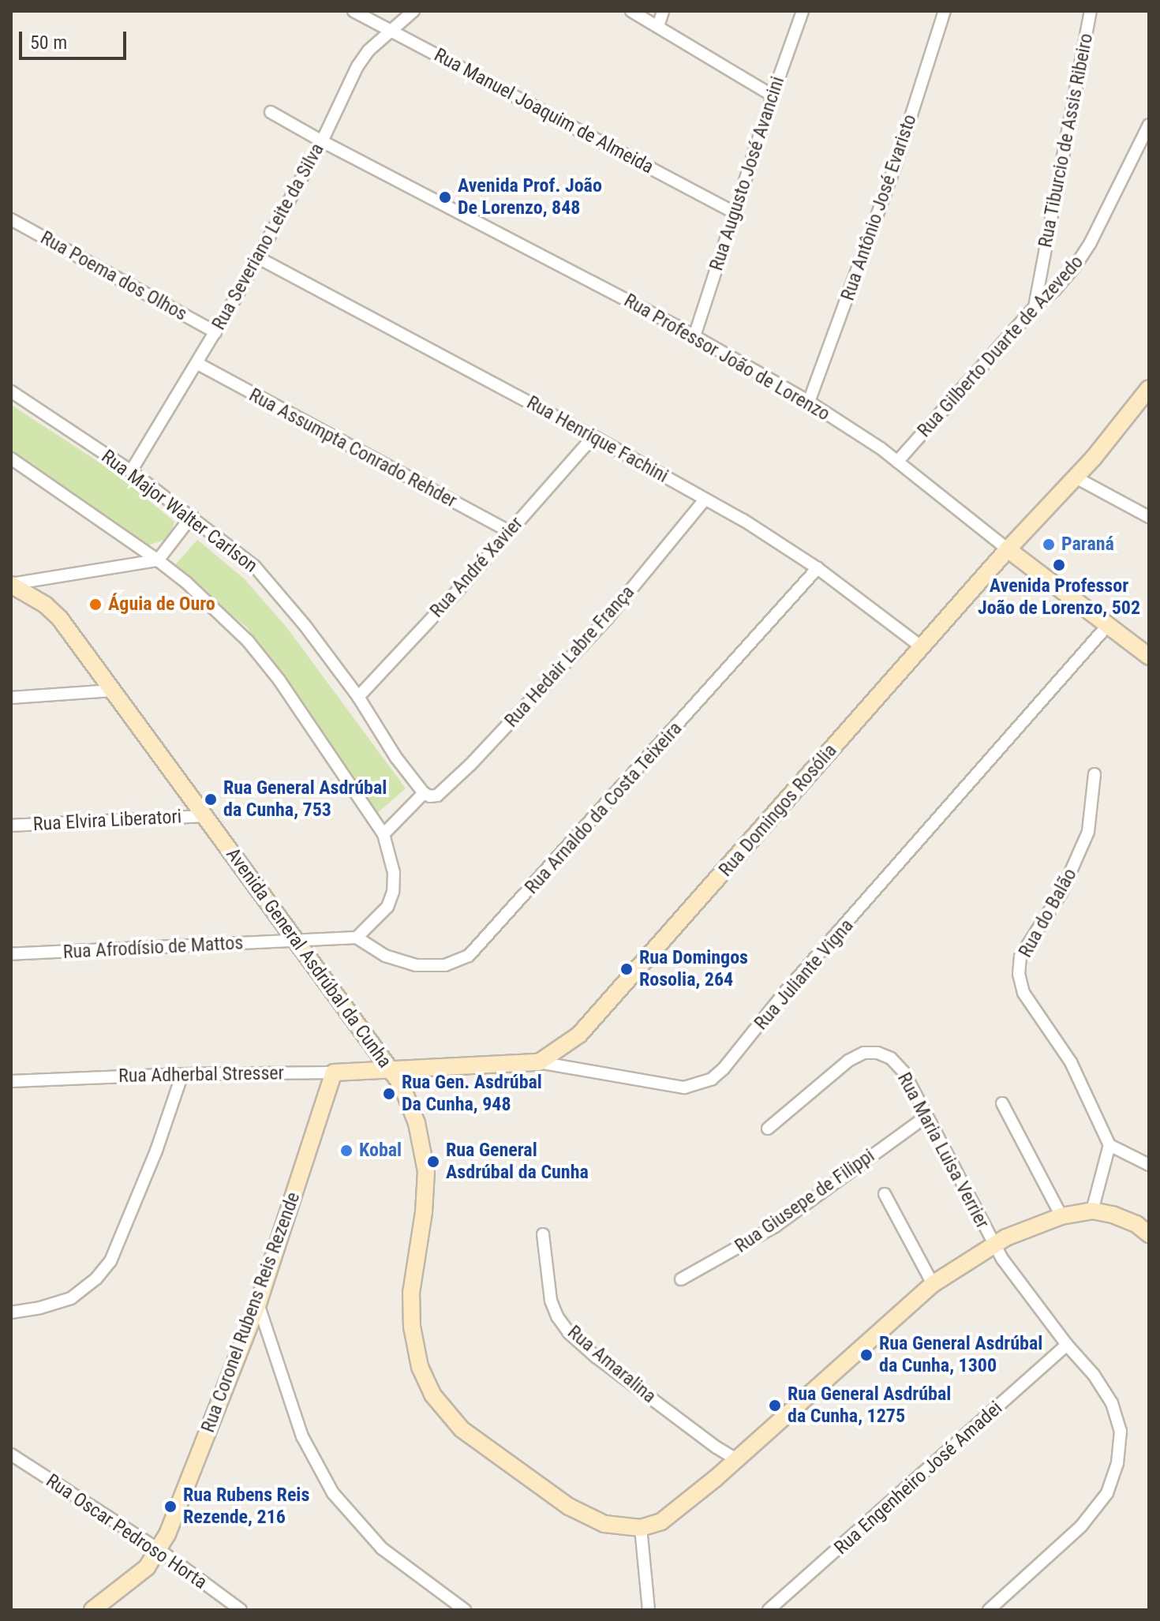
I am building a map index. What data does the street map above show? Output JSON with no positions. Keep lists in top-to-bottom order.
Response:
{
  "streets": {
    "street": [
      "Rua Manuel Joaquim de Almeida",
      "Rua Tiburcio de Assis Ribeiro",
      "Rua Augusto José Avancini",
      "Rua Antônio José Evaristo",
      "Rua Severiano Leite da Silva",
      "Rua Poema dos Olhos",
      "Rua Gilberto Duarte de Azevedo",
      "Rua Professor João de Lorenzo",
      "Rua Henrique Fachini",
      "Rua Assumpta Conrado Rehder",
      "Rua Major Walter Carlson",
      "Rua André Xavier",
      "Rua Hedair Labre França",
      "Rua Arnaldo da Costa Teixeira",
      "Rua Domingos Rosólia",
      "Rua Elvira Liberatori",
      "Rua do Balão",
      "Rua Afrodísio de Mattos",
      "Avenida General Asdrúbal da Cunha",
      "Rua Juliante Vigna",
      "Rua Adherbal Stresser",
      "Rua Maria Luisa Verrier",
      "Rua Giusepe de Filippi",
      "Rua Coronel Rubens Reis Rezende",
      "Rua Amaralina",
      "Rua Engenheiro José Amadei",
      "Rua Oscar Pedroso Horta"
    ]
  },
  "crossings": [
    ["Rua Manuel Joaquim de Almeida", "Rua Augusto José Avancini"],
    ["Rua Manuel Joaquim de Almeida", "Rua Severiano Leite da Silva"],
    ["Rua Tiburcio de Assis Ribeiro", "Rua Gilberto Duarte de Azevedo"],
    ["Rua Augusto José Avancini", "Rua Professor João de Lorenzo"],
    ["Rua Antônio José Evaristo", "Rua Professor João de Lorenzo"],
    ["Rua Severiano Leite da Silva", "Rua Poema dos Olhos"],
    ["Rua Severiano Leite da Silva", "Rua Professor João de Lorenzo"],
    ["Rua Severiano Leite da Silva", "Rua Henrique Fachini"],
    ["Rua Severiano Leite da Silva", "Rua Assumpta Conrado Rehder"],
    ["Rua Severiano Leite da Silva", "Rua Major Walter Carlson"],
    ["Rua Gilberto Duarte de Azevedo", "Rua Professor João de Lorenzo"],
    ["Rua Professor João de Lorenzo", "Rua Domingos Rosólia"],
    ["Rua Professor João de Lorenzo", "Rua Juliante Vigna"],
    ["Rua Henrique Fachini", "Rua André Xavier"],
    ["Rua Henrique Fachini", "Rua Hedair Labre França"],
    ["Rua Henrique Fachini", "Rua Arnaldo da Costa Teixeira"],
    ["Rua Henrique Fachini", "Rua Domingos Rosólia"],
    ["Rua Assumpta Conrado Rehder", "Rua André Xavier"],
    ["Rua Major Walter Carlson", "Rua André Xavier"],
    ["Rua Major Walter Carlson", "Rua Hedair Labre França"],
    ["Rua Domingos Rosólia", "Rua Juliante Vigna"],
    ["Rua Elvira Liberatori", "Avenida General Asdrúbal da Cunha"],
    ["Rua Afrodísio de Mattos", "Avenida General Asdrúbal da Cunha"],
    ["Avenida General Asdrúbal da Cunha", "Rua Juliante Vigna"],
    ["Avenida General Asdrúbal da Cunha", "Rua Adherbal Stresser"],
    ["Avenida General Asdrúbal da Cunha", "Rua Maria Luisa Verrier"],
    ["Avenida General Asdrúbal da Cunha", "Rua Amaralina"],
    ["Rua Juliante Vigna", "Rua Adherbal Stresser"],
    ["Rua Adherbal Stresser", "Rua Coronel Rubens Reis Rezende"],
    ["Rua Maria Luisa Verrier", "Rua Giusepe de Filippi"],
    ["Rua Coronel Rubens Reis Rezende", "Rua Oscar Pedroso Horta"]
  ],
  "places": [
    "Avenida Prof. João De Lorenzo, 848",
    "Paraná",
    "Avenida Professor João de Lorenzo, 502",
    "Águia de Ouro",
    "Rua General Asdrúbal da Cunha, 753",
    "Rua Domingos Rosolia, 264",
    "Rua Gen. Asdrúbal Da Cunha, 948",
    "Kobal",
    "Rua General Asdrúbal da Cunha",
    "Rua General Asdrúbal da Cunha, 1300",
    "Rua General Asdrúbal da Cunha, 1275",
    "Rua Rubens Reis Rezende, 216"
  ],
  "scale_bar": "50 m"
}
